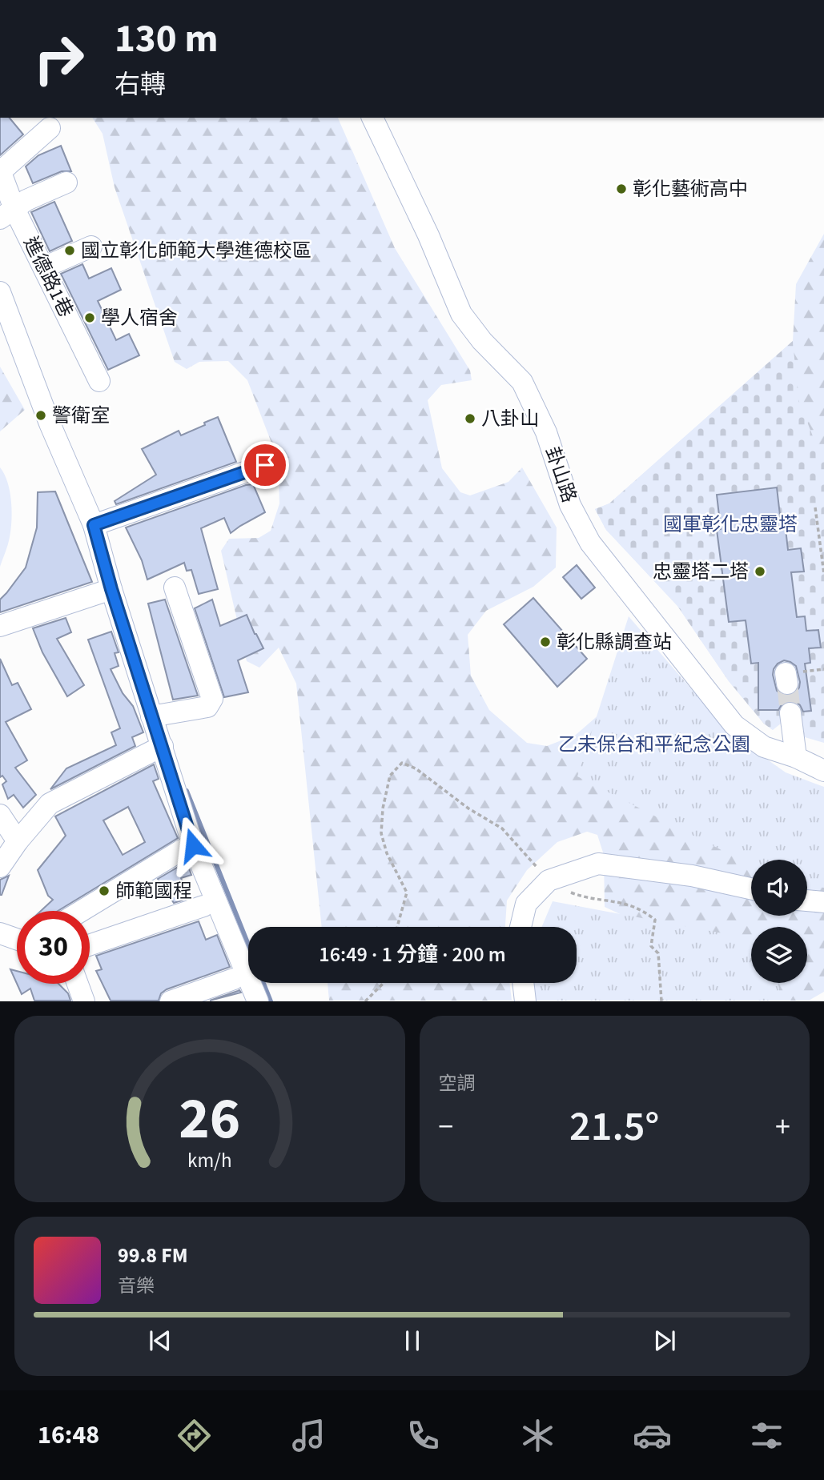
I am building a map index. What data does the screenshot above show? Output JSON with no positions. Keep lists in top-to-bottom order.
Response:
{
  "streets": {
    "street": ["進德路1巷", "卦山路"]
  },
  "parks": ["國軍彰化忠靈塔", "乙未保台和平紀念公園"],
  "places": [
    "彰化藝術高中",
    "國立彰化師範大學進德校區",
    "學人宿舍",
    "警衛室",
    "八卦山",
    "忠靈塔二塔",
    "彰化縣調查站",
    "師範國程"
  ],
  "page": {
    "turn": ["130 m", "右轉"],
    "limit": "30",
    "trip": "16:49 · 1 分鐘 · 200 m",
    "tile": "空調",
    "heat": ["−", "21.5°", "+"],
    "song": ["99.8 FM", "音樂"],
    "tabs": "16:48",
    "gauge": ["26", "km/h"]
  }
}
